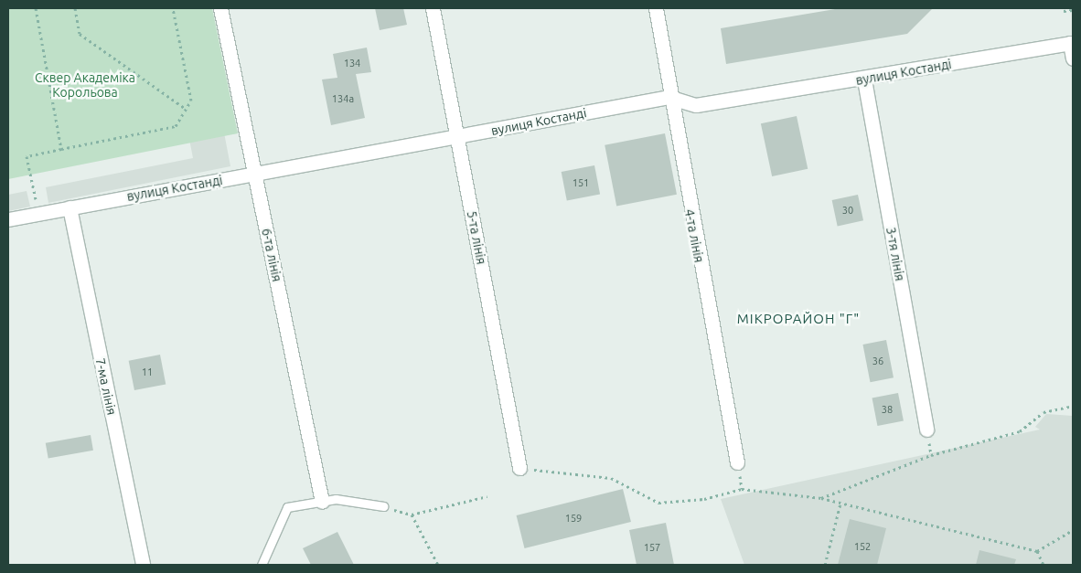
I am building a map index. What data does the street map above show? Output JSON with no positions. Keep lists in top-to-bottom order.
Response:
{
  "streets": {
    "street": [
      "вулиця Костанді",
      "4-та лінія",
      "5-та лінія",
      "3-тя лінія",
      "6-та лінія",
      "7-ма лінія"
    ]
  },
  "crossings": [
    ["вулиця Костанді", "4-та лінія"],
    ["вулиця Костанді", "5-та лінія"],
    ["вулиця Костанді", "3-тя лінія"],
    ["вулиця Костанді", "6-та лінія"],
    ["вулиця Костанді", "7-ма лінія"]
  ],
  "districts": ["МІКРОРАЙОН \"Г\""],
  "parks": ["Сквер Академіка Корольова"],
  "house_numbers": [
    "134",
    "134а",
    "151",
    "30",
    "36",
    "11",
    "38",
    "159",
    "152",
    "157"
  ]
}
